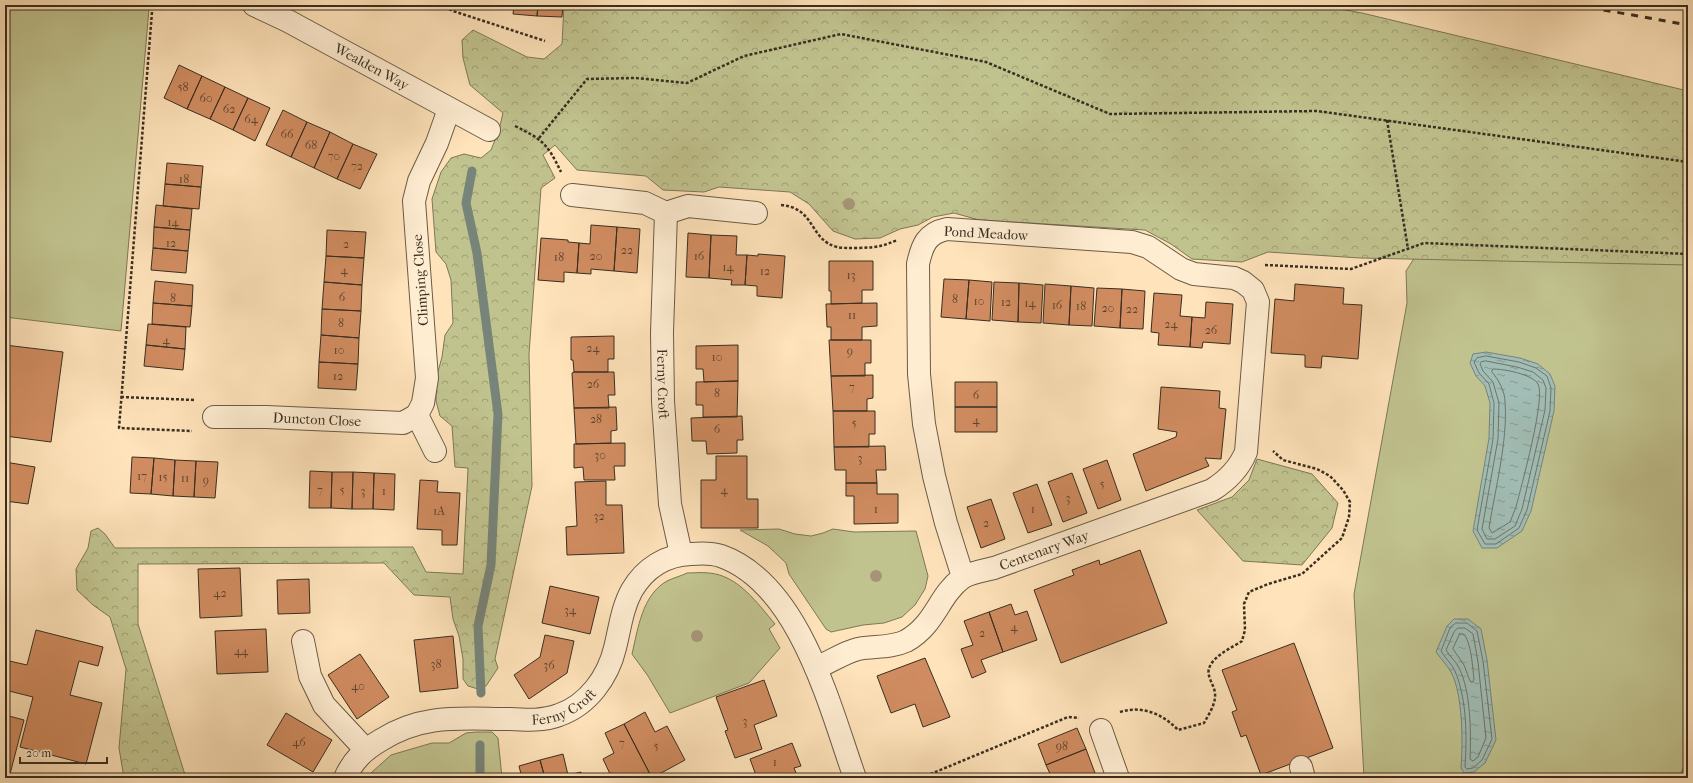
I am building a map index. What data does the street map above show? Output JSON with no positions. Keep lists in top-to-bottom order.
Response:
{
  "streets": {
    "street": [
      "Wealden Way",
      "Pond Meadow",
      "Climping Close",
      "Ferny Croft",
      "Duncton Close",
      "Centenary Way"
    ]
  },
  "crossings": [
    ["Wealden Way", "Climping Close"],
    ["Pond Meadow", "Centenary Way"],
    ["Climping Close", "Duncton Close"]
  ],
  "house_numbers": [
    "58",
    "60",
    "62",
    "64",
    "66",
    "68",
    "70",
    "72",
    "18",
    "14",
    "12",
    "2",
    "22",
    "20",
    "16",
    "18",
    "14",
    "4",
    "12",
    "13",
    "6",
    "8",
    "8",
    "10",
    "12",
    "14",
    "16",
    "18",
    "20",
    "22",
    "11",
    "8",
    "24",
    "26",
    "4",
    "24",
    "10",
    "9",
    "10",
    "12",
    "26",
    "7",
    "8",
    "6",
    "28",
    "4",
    "5",
    "6",
    "30",
    "3",
    "17",
    "15",
    "11",
    "9",
    "5",
    "7",
    "5",
    "4",
    "3",
    "1",
    "3",
    "1",
    "1",
    "1A",
    "32",
    "2",
    "42",
    "34",
    "4",
    "2",
    "44",
    "38",
    "36",
    "40",
    "3",
    "46",
    "7",
    "5",
    "98",
    "1"
  ],
  "scale_bar": "20 m"
}
